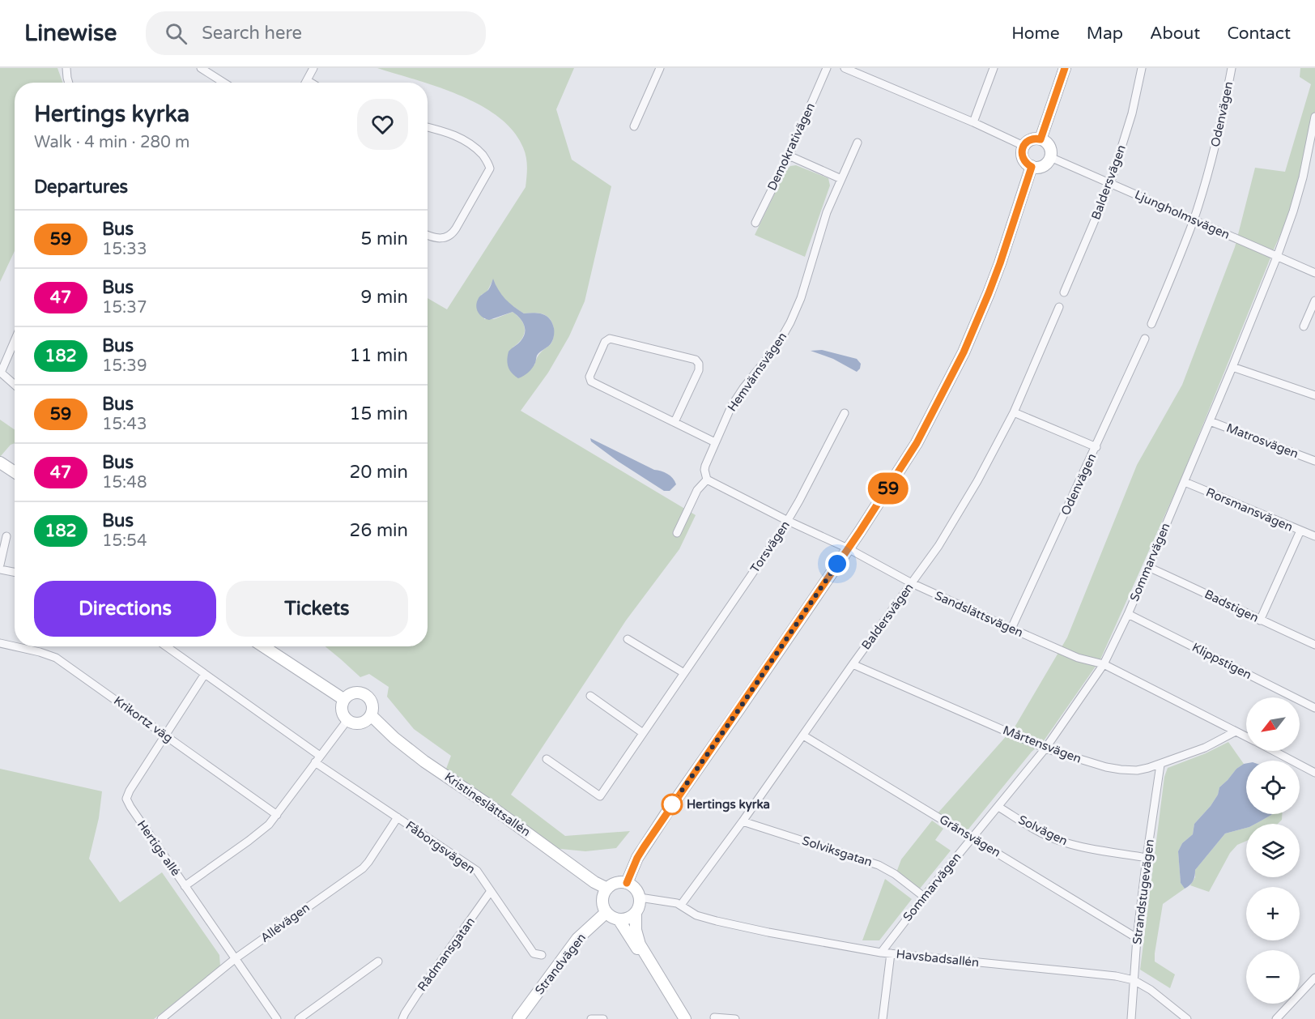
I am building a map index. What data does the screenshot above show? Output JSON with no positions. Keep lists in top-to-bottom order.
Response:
{
  "streets": {
    "street": [
      "Odenvägen",
      "Demokrativägen",
      "Baldersvägen",
      "Ljungholmsvägen",
      "Hemvärnsvägen",
      "Matrosvägen",
      "Rorsmansvägen",
      "Torsvägen",
      "Sommarvägen",
      "Badstigen",
      "Sandslättsvägen",
      "Klippstigen",
      "Krikortz väg",
      "Mårtensvägen",
      "Kristineslättsallén",
      "Solvägen",
      "Gränsvägen",
      "Fåborgsvägen",
      "Hertigs allé",
      "Solviksgatan",
      "Strandstugevägen",
      "Allévägen",
      "Rådmansgatan",
      "Havsbadsallén",
      "Strandvägen"
    ]
  },
  "crossings": [
    ["Odenvägen", "Ljungholmsvägen"],
    ["Odenvägen", "Sandslättsvägen"],
    ["Baldersvägen", "Ljungholmsvägen"],
    ["Baldersvägen", "Sandslättsvägen"],
    ["Baldersvägen", "Mårtensvägen"],
    ["Baldersvägen", "Gränsvägen"],
    ["Baldersvägen", "Solviksgatan"],
    ["Baldersvägen", "Havsbadsallén"],
    ["Ljungholmsvägen", "Sommarvägen"],
    ["Hemvärnsvägen", "Sandslättsvägen"],
    ["Matrosvägen", "Sommarvägen"],
    ["Rorsmansvägen", "Sommarvägen"],
    ["Torsvägen", "Sandslättsvägen"],
    ["Sommarvägen", "Badstigen"],
    ["Sommarvägen", "Sandslättsvägen"],
    ["Sommarvägen", "Klippstigen"],
    ["Sommarvägen", "Mårtensvägen"],
    ["Sommarvägen", "Solvägen"],
    ["Sommarvägen", "Gränsvägen"],
    ["Sommarvägen", "Solviksgatan"],
    ["Sommarvägen", "Havsbadsallén"],
    ["Sandslättsvägen", "Mårtensvägen"],
    ["Krikortz väg", "Hertigs allé"],
    ["Mårtensvägen", "Strandstugevägen"],
    ["Kristineslättsallén", "Havsbadsallén"],
    ["Kristineslättsallén", "Strandvägen"],
    ["Solvägen", "Strandstugevägen"],
    ["Gränsvägen", "Strandstugevägen"],
    ["Fåborgsvägen", "Hertigs allé"],
    ["Fåborgsvägen", "Allévägen"],
    ["Fåborgsvägen", "Rådmansgatan"],
    ["Hertigs allé", "Allévägen"],
    ["Strandstugevägen", "Havsbadsallén"],
    ["Havsbadsallén", "Strandvägen"]
  ],
  "places": ["Hertings kyrka"],
  "lines": ["bus line 59"],
  "north": "bottom left",
  "page": {
    "header": "Linewise",
    "search": "Search here",
    "nav": [
      "Home",
      "Map",
      "About",
      "Contact"
    ],
    "on_map": "59",
    "heading": [
      ["Hertings kyrka", "Walk · 4 min · 280 m"],
      "Departures"
    ],
    "list": [
      {
        "mark": "59",
        "name": "Bus",
        "note": "15:33",
        "value": "5 min"
      },
      {
        "mark": "47",
        "name": "Bus",
        "note": "15:37",
        "value": "9 min"
      },
      {
        "mark": "182",
        "name": "Bus",
        "note": "15:39",
        "value": "11 min"
      },
      {
        "mark": "59",
        "name": "Bus",
        "note": "15:43",
        "value": "15 min"
      },
      {
        "mark": "47",
        "name": "Bus",
        "note": "15:48",
        "value": "20 min"
      },
      {
        "mark": "182",
        "name": "Bus",
        "note": "15:54",
        "value": "26 min"
      }
    ],
    "buttons": ["Directions", "Tickets"],
    "map_buttons": ["+", "−"]
  }
}
